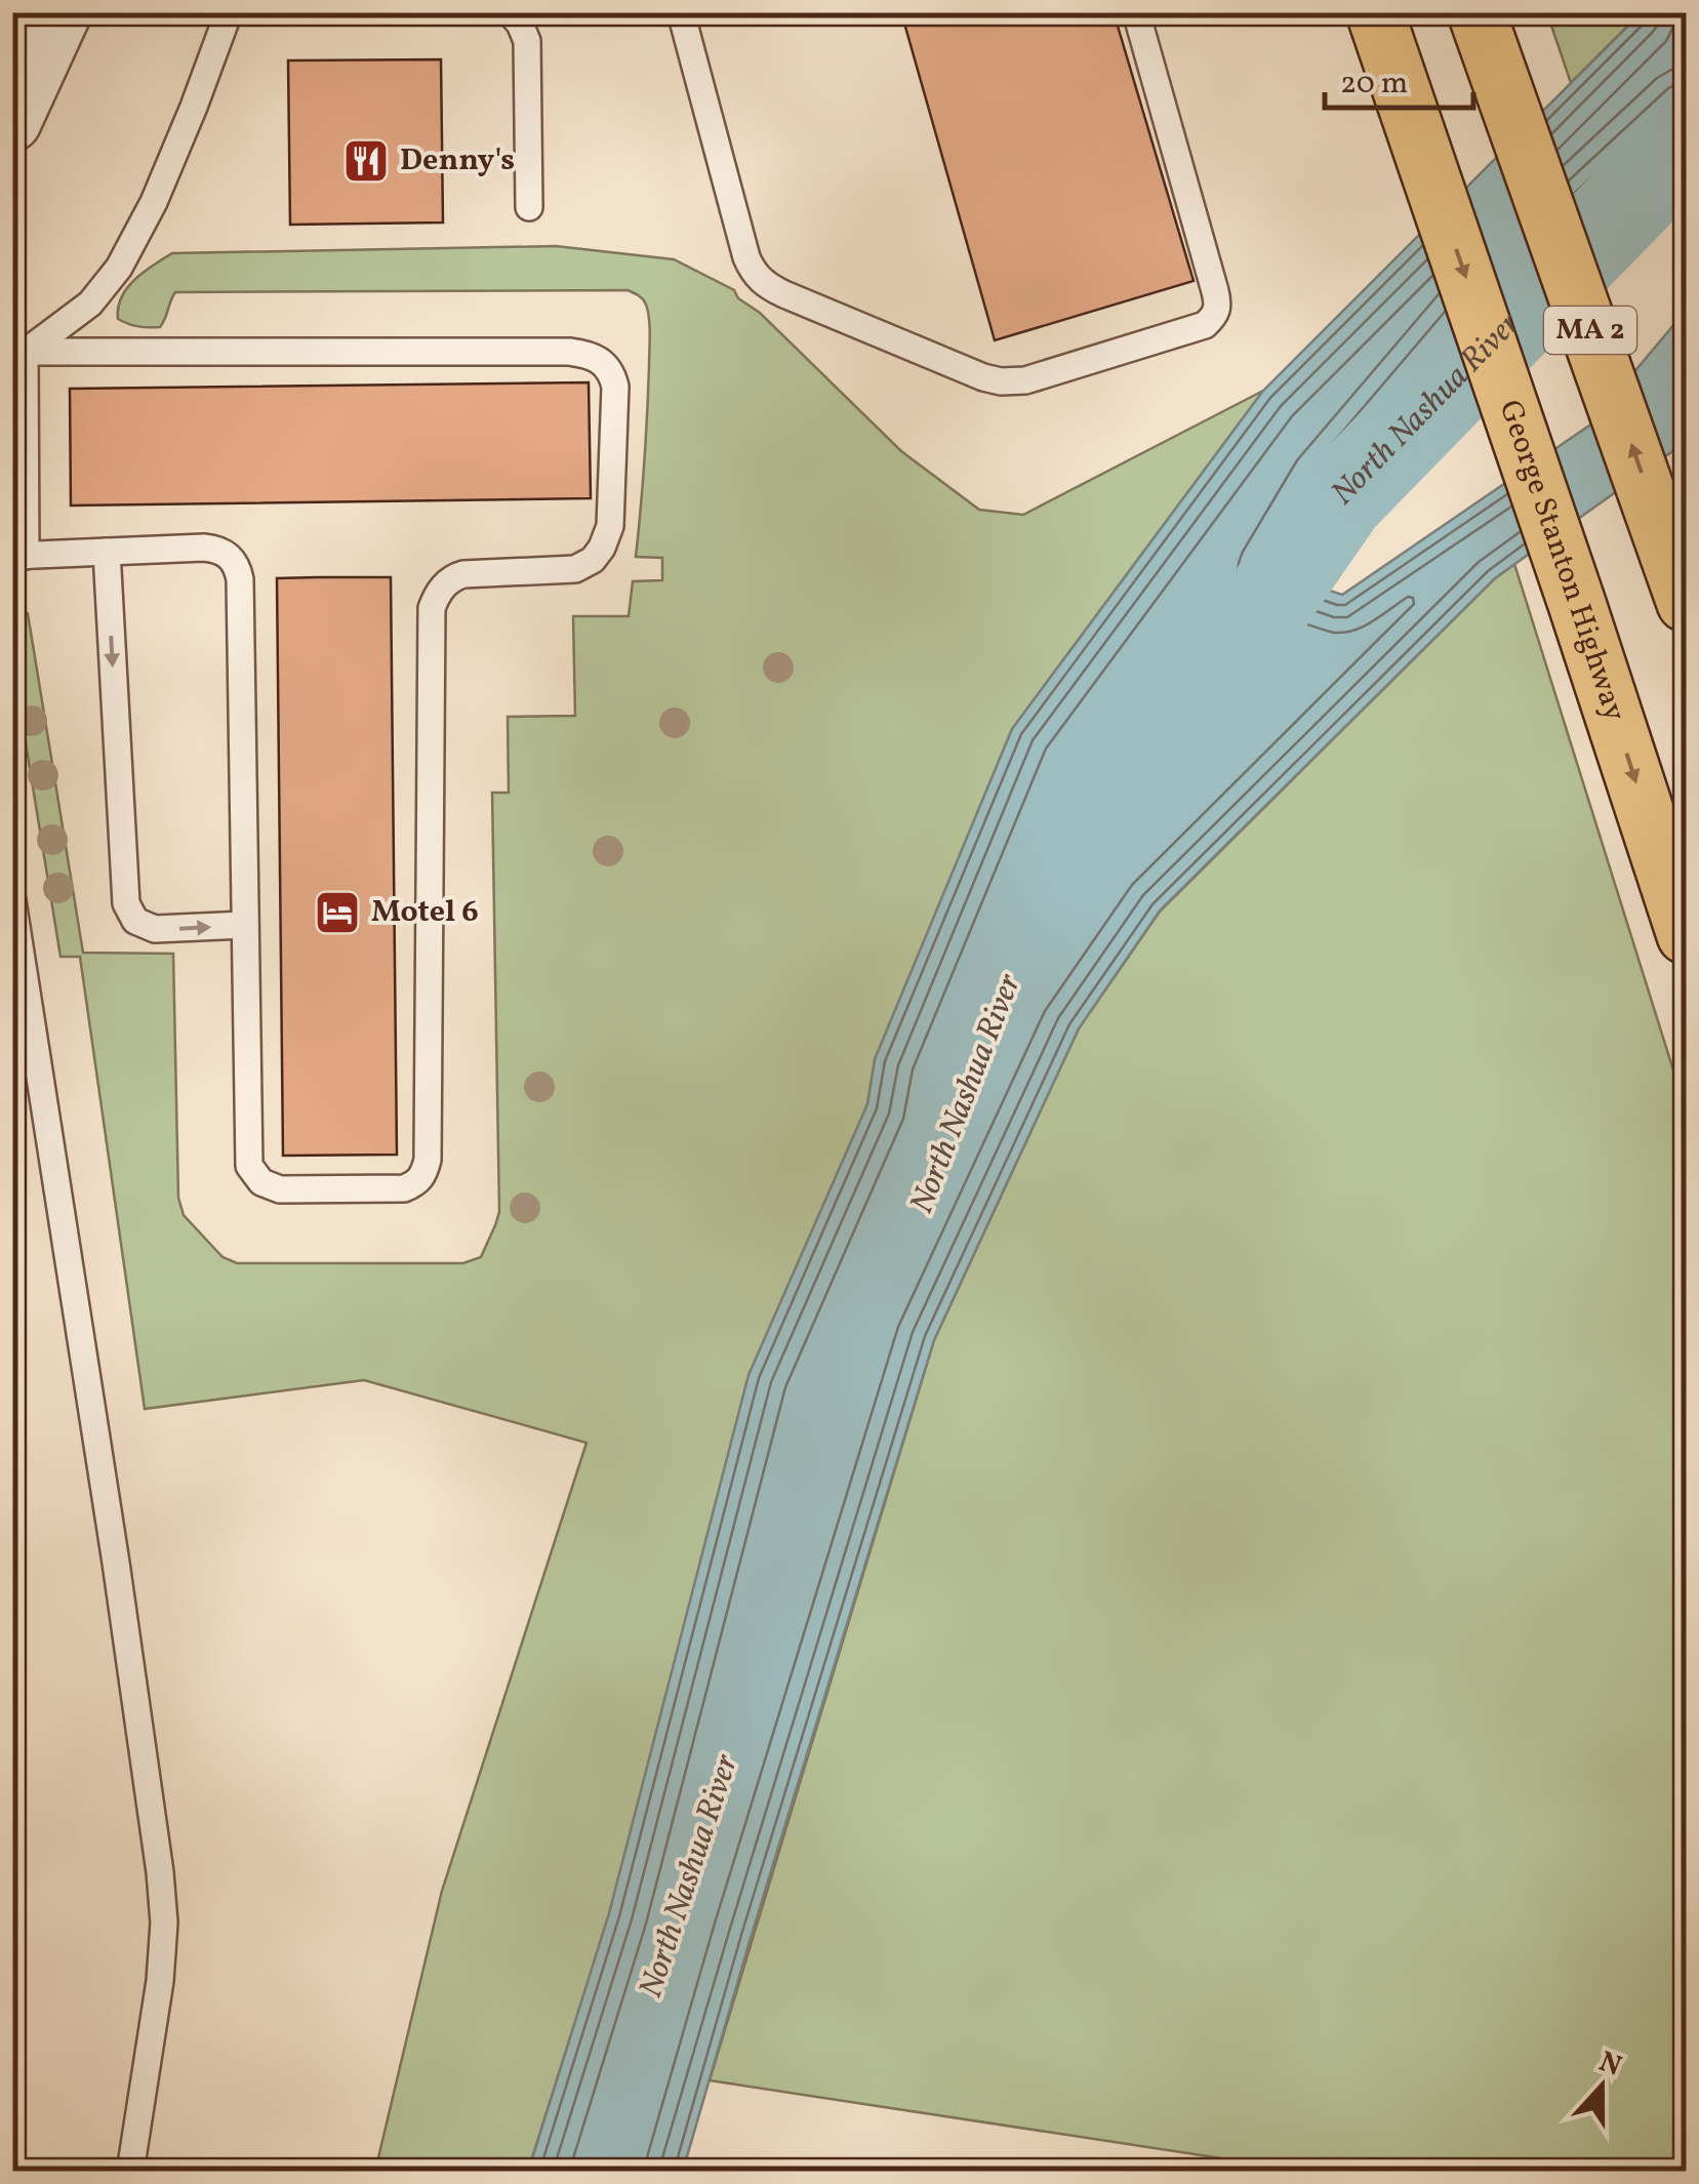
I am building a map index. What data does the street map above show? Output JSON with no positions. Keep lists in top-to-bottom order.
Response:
{
  "streets": {
    "highway": ["MA 2", "George Stanton Highway"]
  },
  "water": ["North Nashua River"],
  "places": {
    "restaurant": ["Denny's"],
    "hotel": ["Motel 6"]
  },
  "scale_bar": "20 m",
  "north": "top"
}
